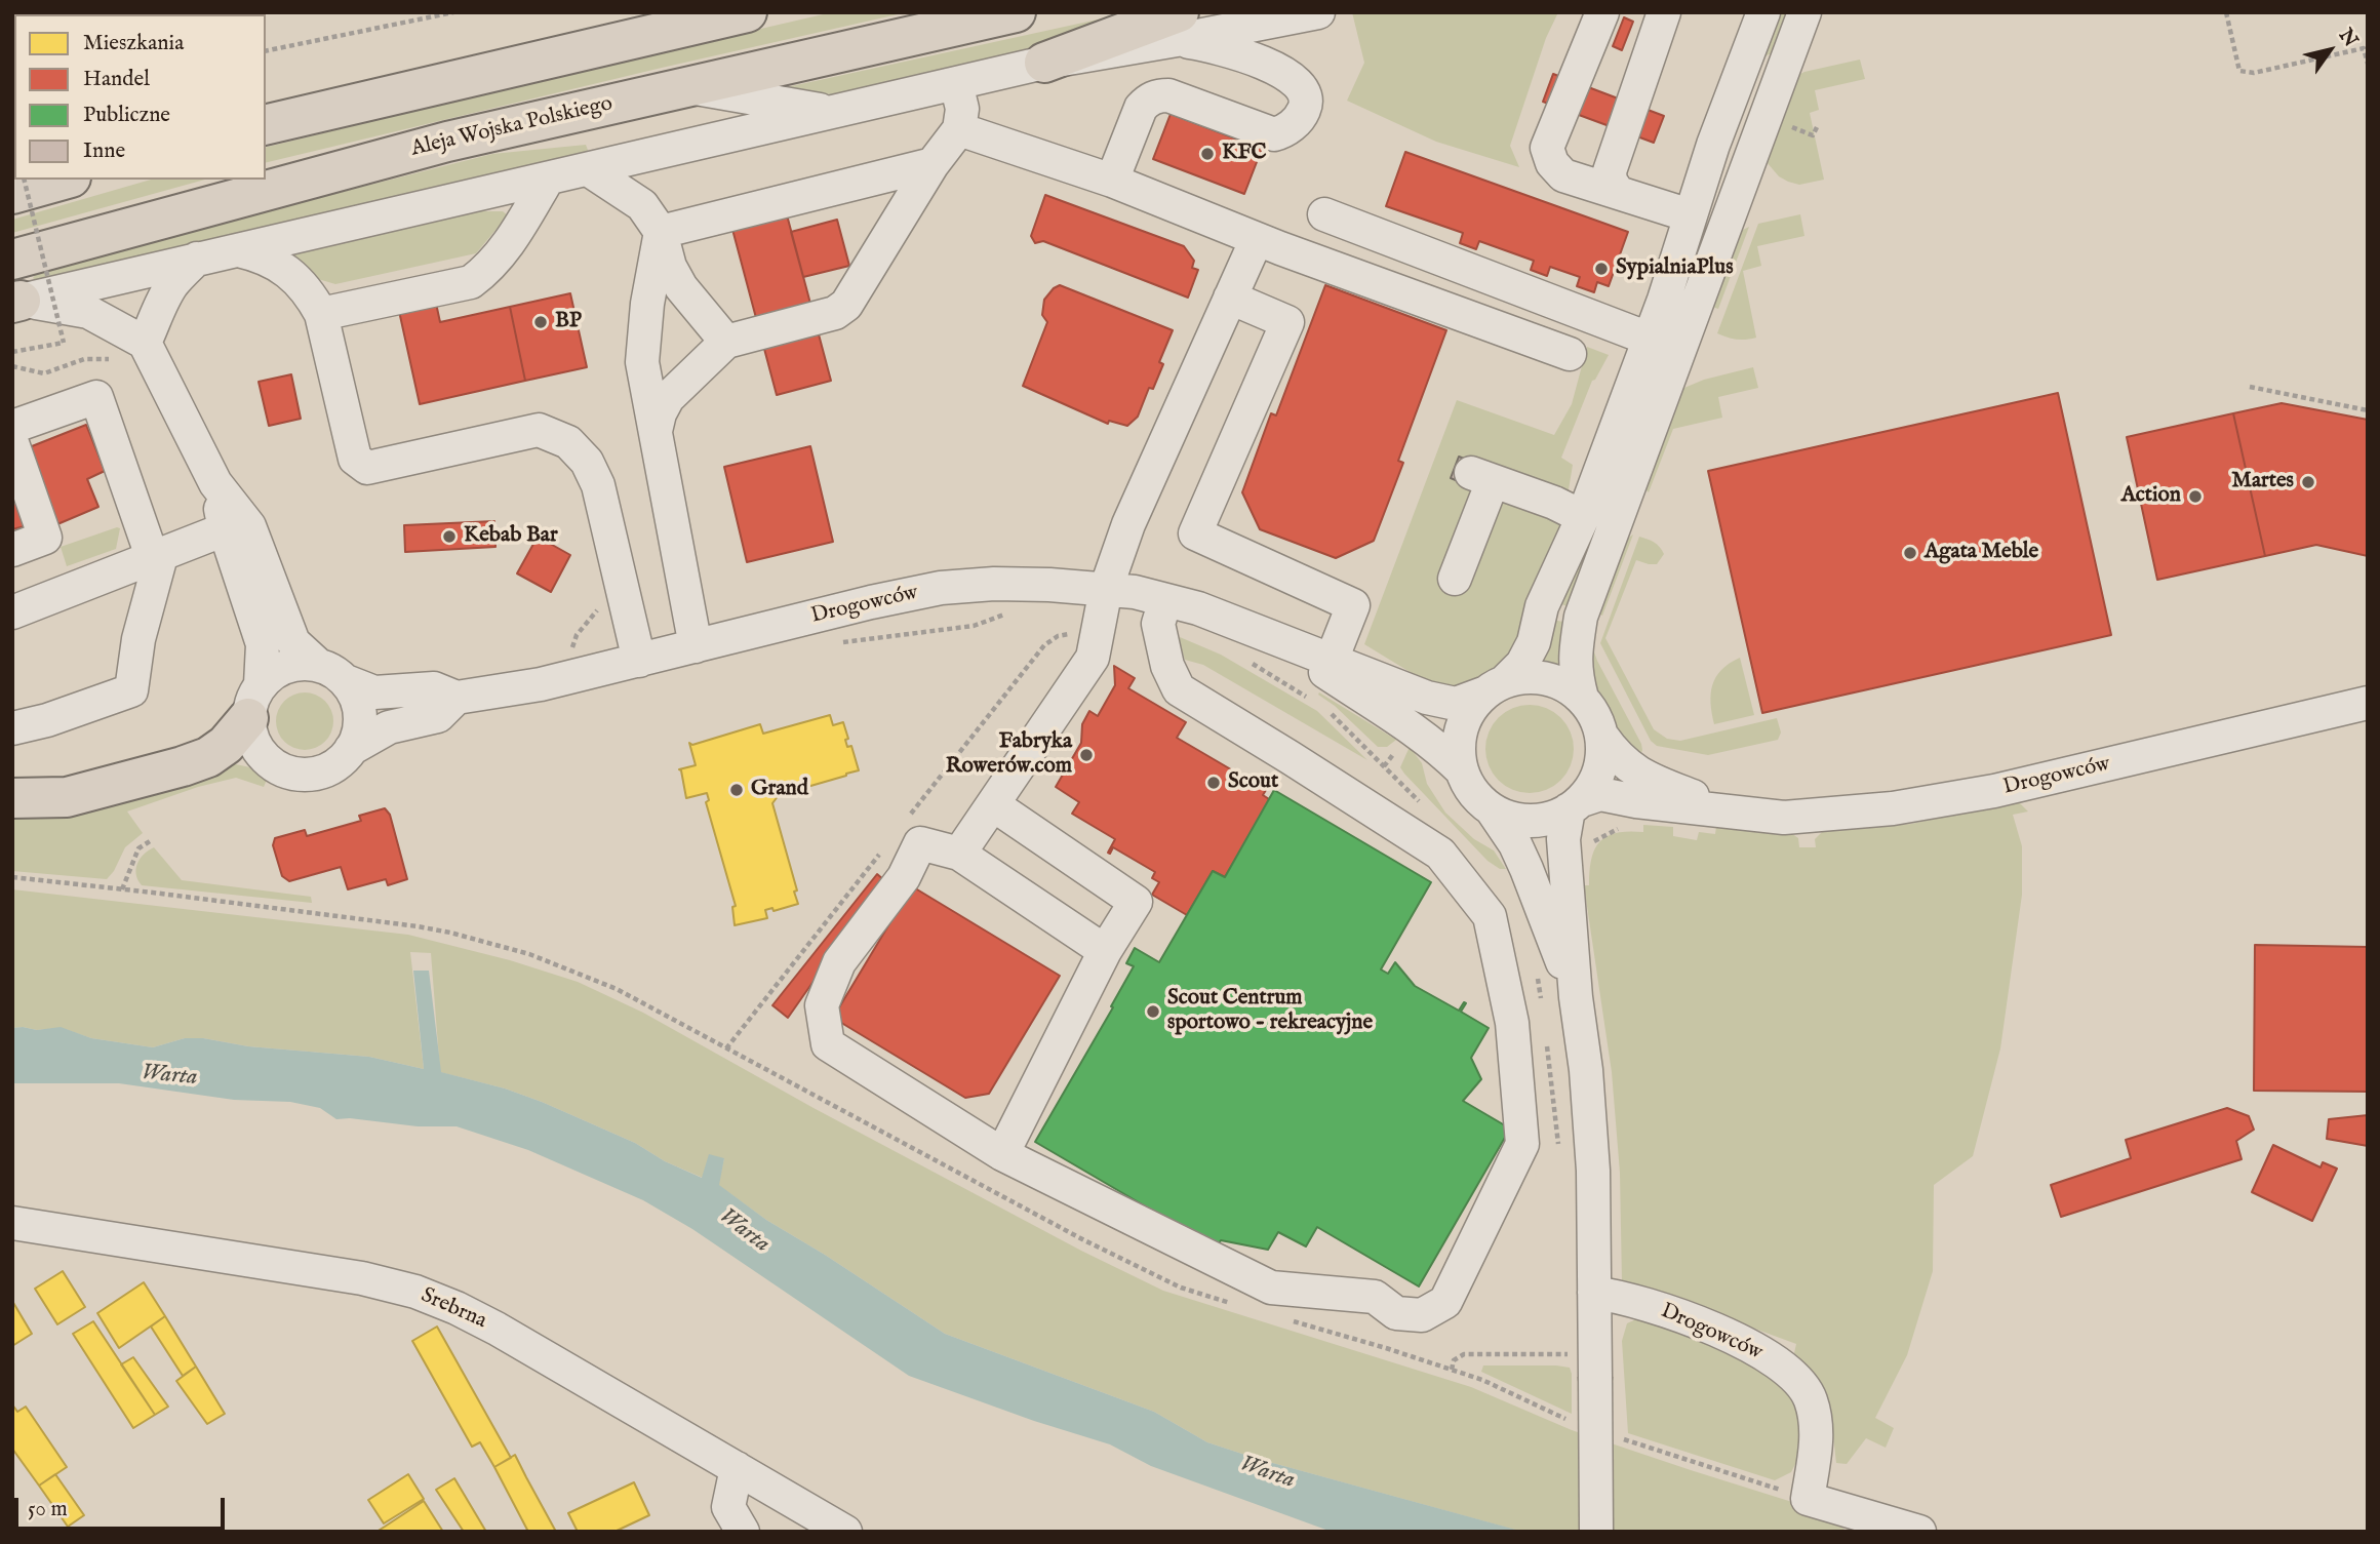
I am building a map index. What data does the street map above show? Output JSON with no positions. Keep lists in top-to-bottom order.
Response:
{
  "streets": {
    "main road": ["Aleja Wojska Polskiego"],
    "street": ["Drogowców", "Srebrna"]
  },
  "water": ["Warta"],
  "places": [
    "KFC",
    "SypialniaPlus",
    "BP",
    "Martes",
    "Action",
    "Kebab Bar",
    "Agata Meble",
    "Fabryka Rowerów.com",
    "Scout",
    "Grand",
    "Scout Centrum sportowo - rekreacyjne"
  ],
  "legend": [
    "Mieszkania",
    "Handel",
    "Publiczne",
    "Inne"
  ],
  "scale_bar": "50 m",
  "north": "top right"
}
